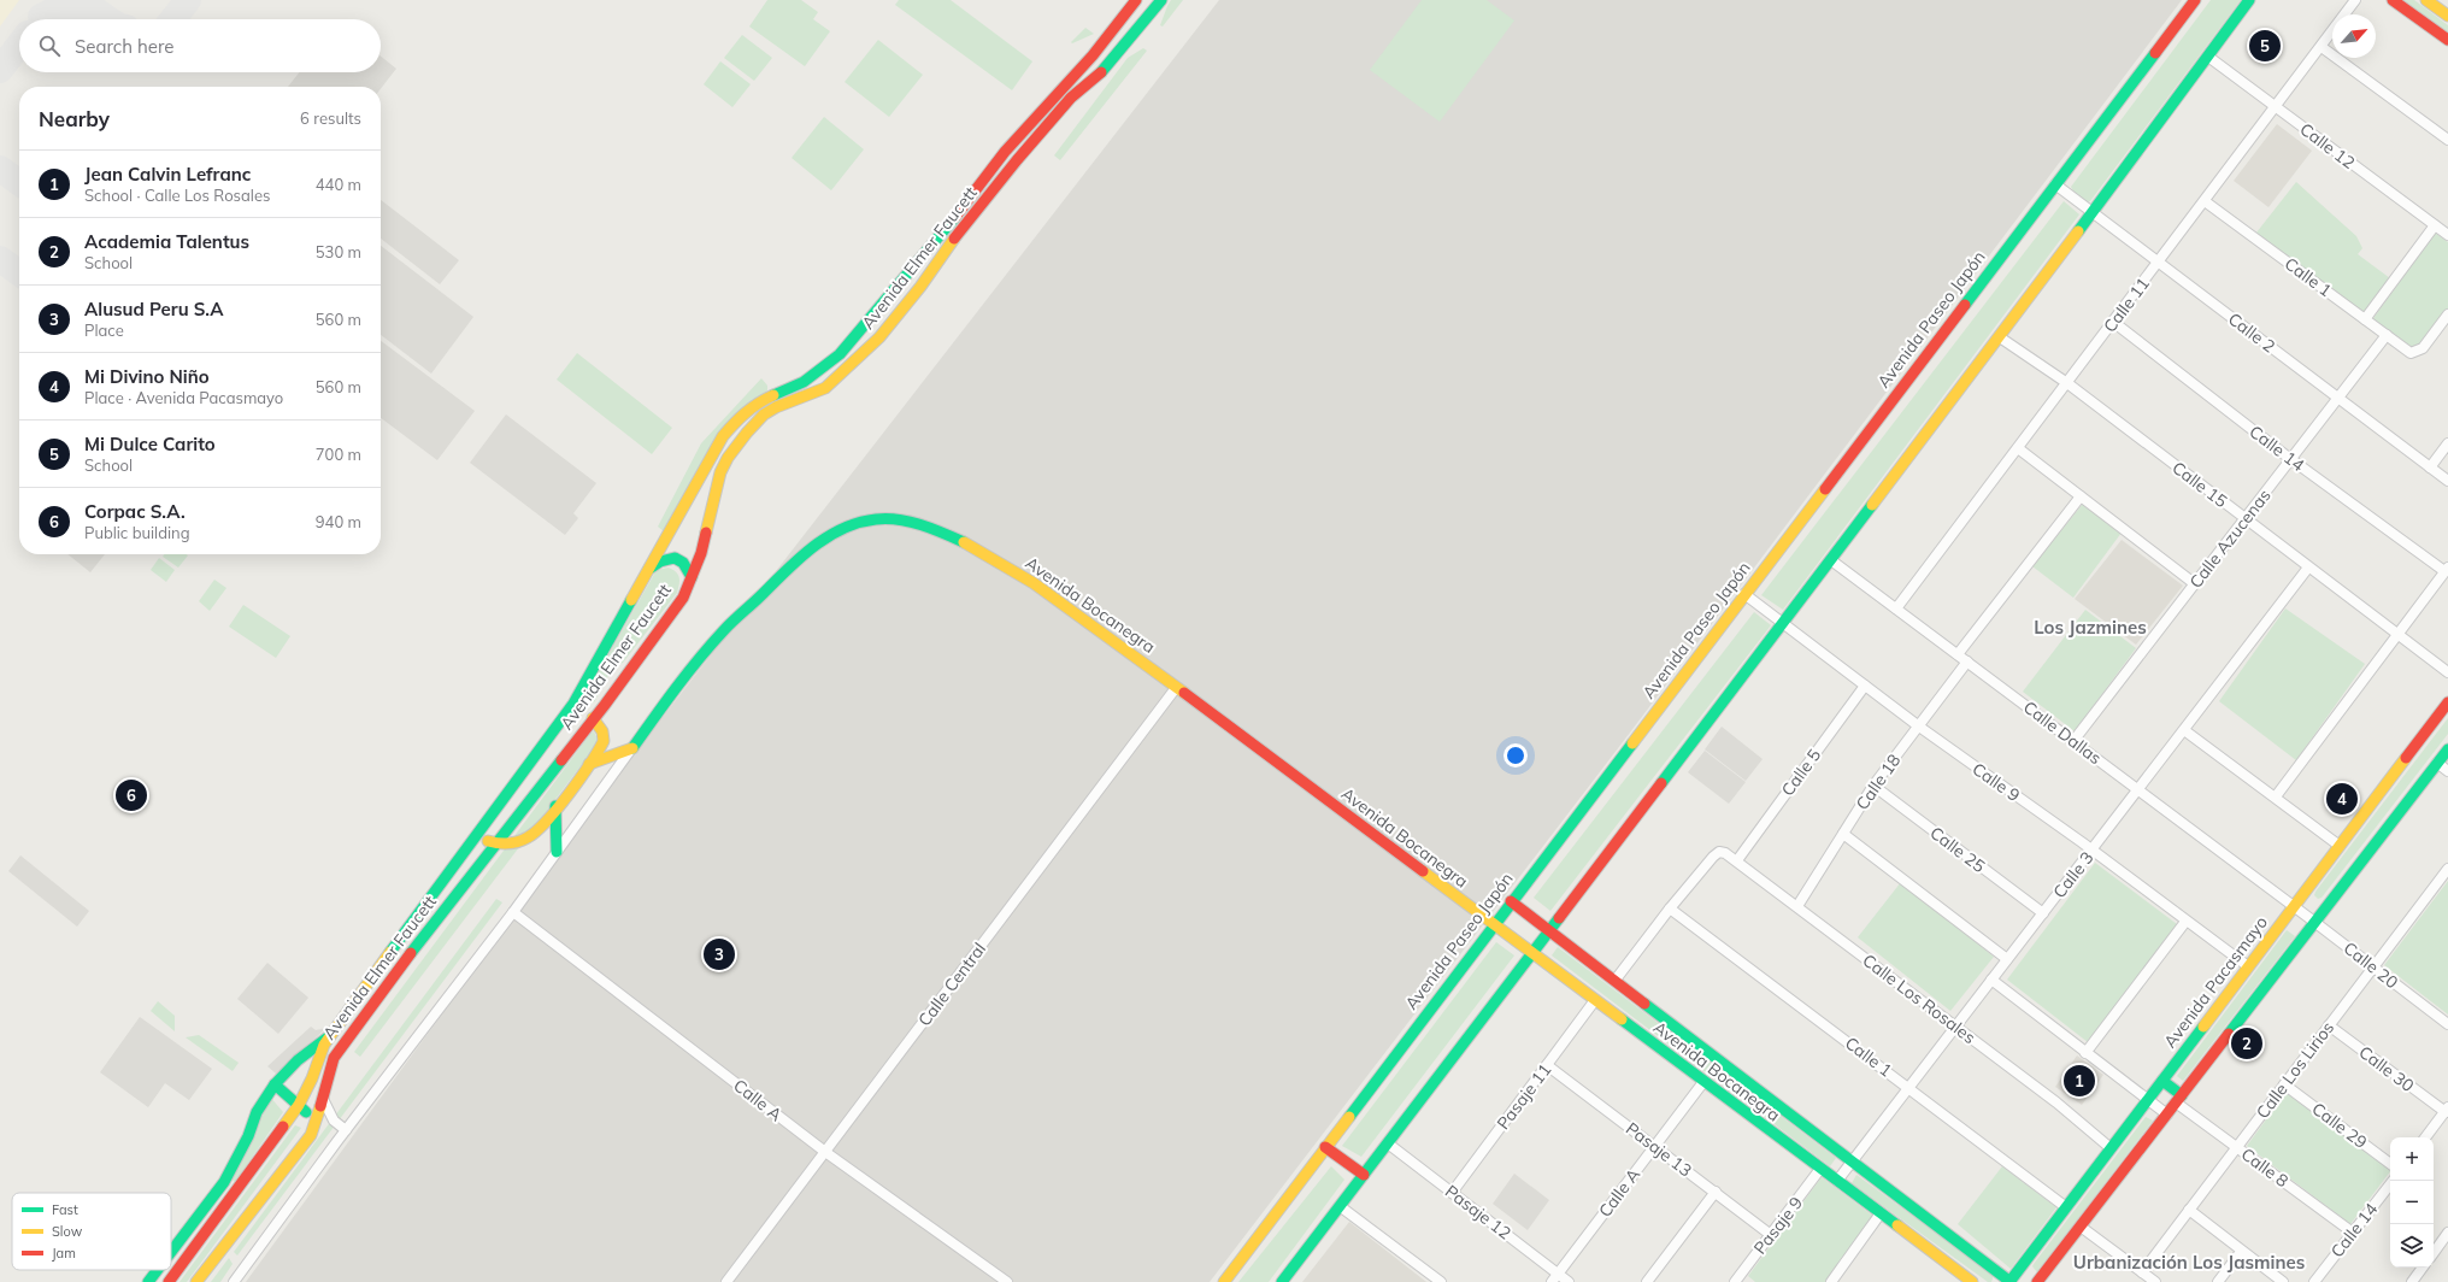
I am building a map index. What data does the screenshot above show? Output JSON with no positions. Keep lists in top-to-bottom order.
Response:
{
  "streets": {
    "main road": [
      "Avenida Elmer Faucett",
      "Avenida Paseo Japón",
      "Avenida Bocanegra",
      "Avenida Pacasmayo"
    ],
    "street": [
      "Calle 12",
      "Calle 1",
      "Calle 11",
      "Calle 2",
      "Calle 14",
      "Calle 15",
      "Calle Azucenas",
      "Calle Dallas",
      "Calle 5",
      "Calle 18",
      "Calle 9",
      "Calle 25",
      "Calle 3",
      "Calle 20",
      "Calle Central",
      "Calle Los Rosales",
      "Calle 30",
      "Calle Los Lirios",
      "Pasaje 11",
      "Calle A",
      "Calle 29",
      "Pasaje 13",
      "Calle 8",
      "Pasaje 12",
      "Pasaje 9"
    ]
  },
  "crossings": [
    ["Calle 12", "Calle 11"],
    ["Calle 1", "Calle 11"],
    ["Calle 1", "Calle Azucenas"],
    ["Calle 1", "Calle 3"],
    ["Calle 1", "Avenida Pacasmayo"],
    ["Calle 1", "Calle Los Rosales"],
    ["Calle 11", "Calle 2"],
    ["Calle 11", "Calle 14"],
    ["Calle 11", "Calle 15"],
    ["Calle 11", "Calle Dallas"],
    ["Avenida Paseo Japón", "Calle 2"],
    ["Avenida Paseo Japón", "Avenida Bocanegra"],
    ["Avenida Paseo Japón", "Calle 9"],
    ["Calle 2", "Calle Azucenas"],
    ["Calle 14", "Calle Azucenas"],
    ["Calle 14", "Calle 8"],
    ["Calle 15", "Calle Azucenas"],
    ["Calle 15", "Calle 3"],
    ["Calle Azucenas", "Calle Dallas"],
    ["Avenida Bocanegra", "Calle 3"],
    ["Avenida Bocanegra", "Avenida Pacasmayo"],
    ["Avenida Bocanegra", "Calle Central"],
    ["Avenida Bocanegra", "Pasaje 11"],
    ["Avenida Bocanegra", "Calle A"],
    ["Avenida Bocanegra", "Pasaje 9"],
    ["Calle Dallas", "Calle 18"],
    ["Calle Dallas", "Calle 3"],
    ["Calle Dallas", "Calle 20"],
    ["Calle Dallas", "Avenida Pacasmayo"],
    ["Calle 5", "Calle 9"],
    ["Calle 5", "Calle Los Rosales"],
    ["Calle 18", "Calle 9"],
    ["Calle 18", "Calle 25"],
    ["Calle 18", "Calle Los Rosales"],
    ["Calle 9", "Calle 3"],
    ["Calle 9", "Avenida Pacasmayo"],
    ["Calle 25", "Calle 3"],
    ["Calle 3", "Calle Los Rosales"],
    ["Calle 20", "Avenida Pacasmayo"],
    ["Calle 20", "Calle Los Lirios"],
    ["Avenida Pacasmayo", "Calle Los Rosales"],
    ["Calle Central", "Calle A"],
    ["Calle 30", "Calle Los Lirios"],
    ["Calle Los Lirios", "Calle 29"],
    ["Calle Los Lirios", "Calle 8"],
    ["Pasaje 11", "Pasaje 13"],
    ["Pasaje 11", "Pasaje 12"],
    ["Calle A", "Pasaje 13"],
    ["Calle A", "Pasaje 12"],
    ["Pasaje 13", "Pasaje 9"]
  ],
  "districts": ["Los Jazmines", "Urbanización Los Jasmines"],
  "legend": ["Fast", "Slow", "Jam"],
  "north": "top right",
  "page": {
    "search": "Search here",
    "pins": [
      "5",
      "6",
      "4",
      "3",
      "2",
      "1"
    ],
    "heading": ["Nearby", "6 results"],
    "list": [
      {
        "mark": "1",
        "name": "Jean Calvin Lefranc",
        "note": "School · Calle Los Rosales",
        "value": "440 m"
      },
      {
        "mark": "2",
        "name": "Academia Talentus",
        "note": "School",
        "value": "530 m"
      },
      {
        "mark": "3",
        "name": "Alusud Peru S.A",
        "note": "Place",
        "value": "560 m"
      },
      {
        "mark": "4",
        "name": "Mi Divino Niño",
        "note": "Place · Avenida Pacasmayo",
        "value": "560 m"
      },
      {
        "mark": "5",
        "name": "Mi Dulce Carito",
        "note": "School",
        "value": "700 m"
      },
      {
        "mark": "6",
        "name": "Corpac S.A.",
        "note": "Public building",
        "value": "940 m"
      }
    ],
    "map_buttons": ["+", "−"]
  }
}
